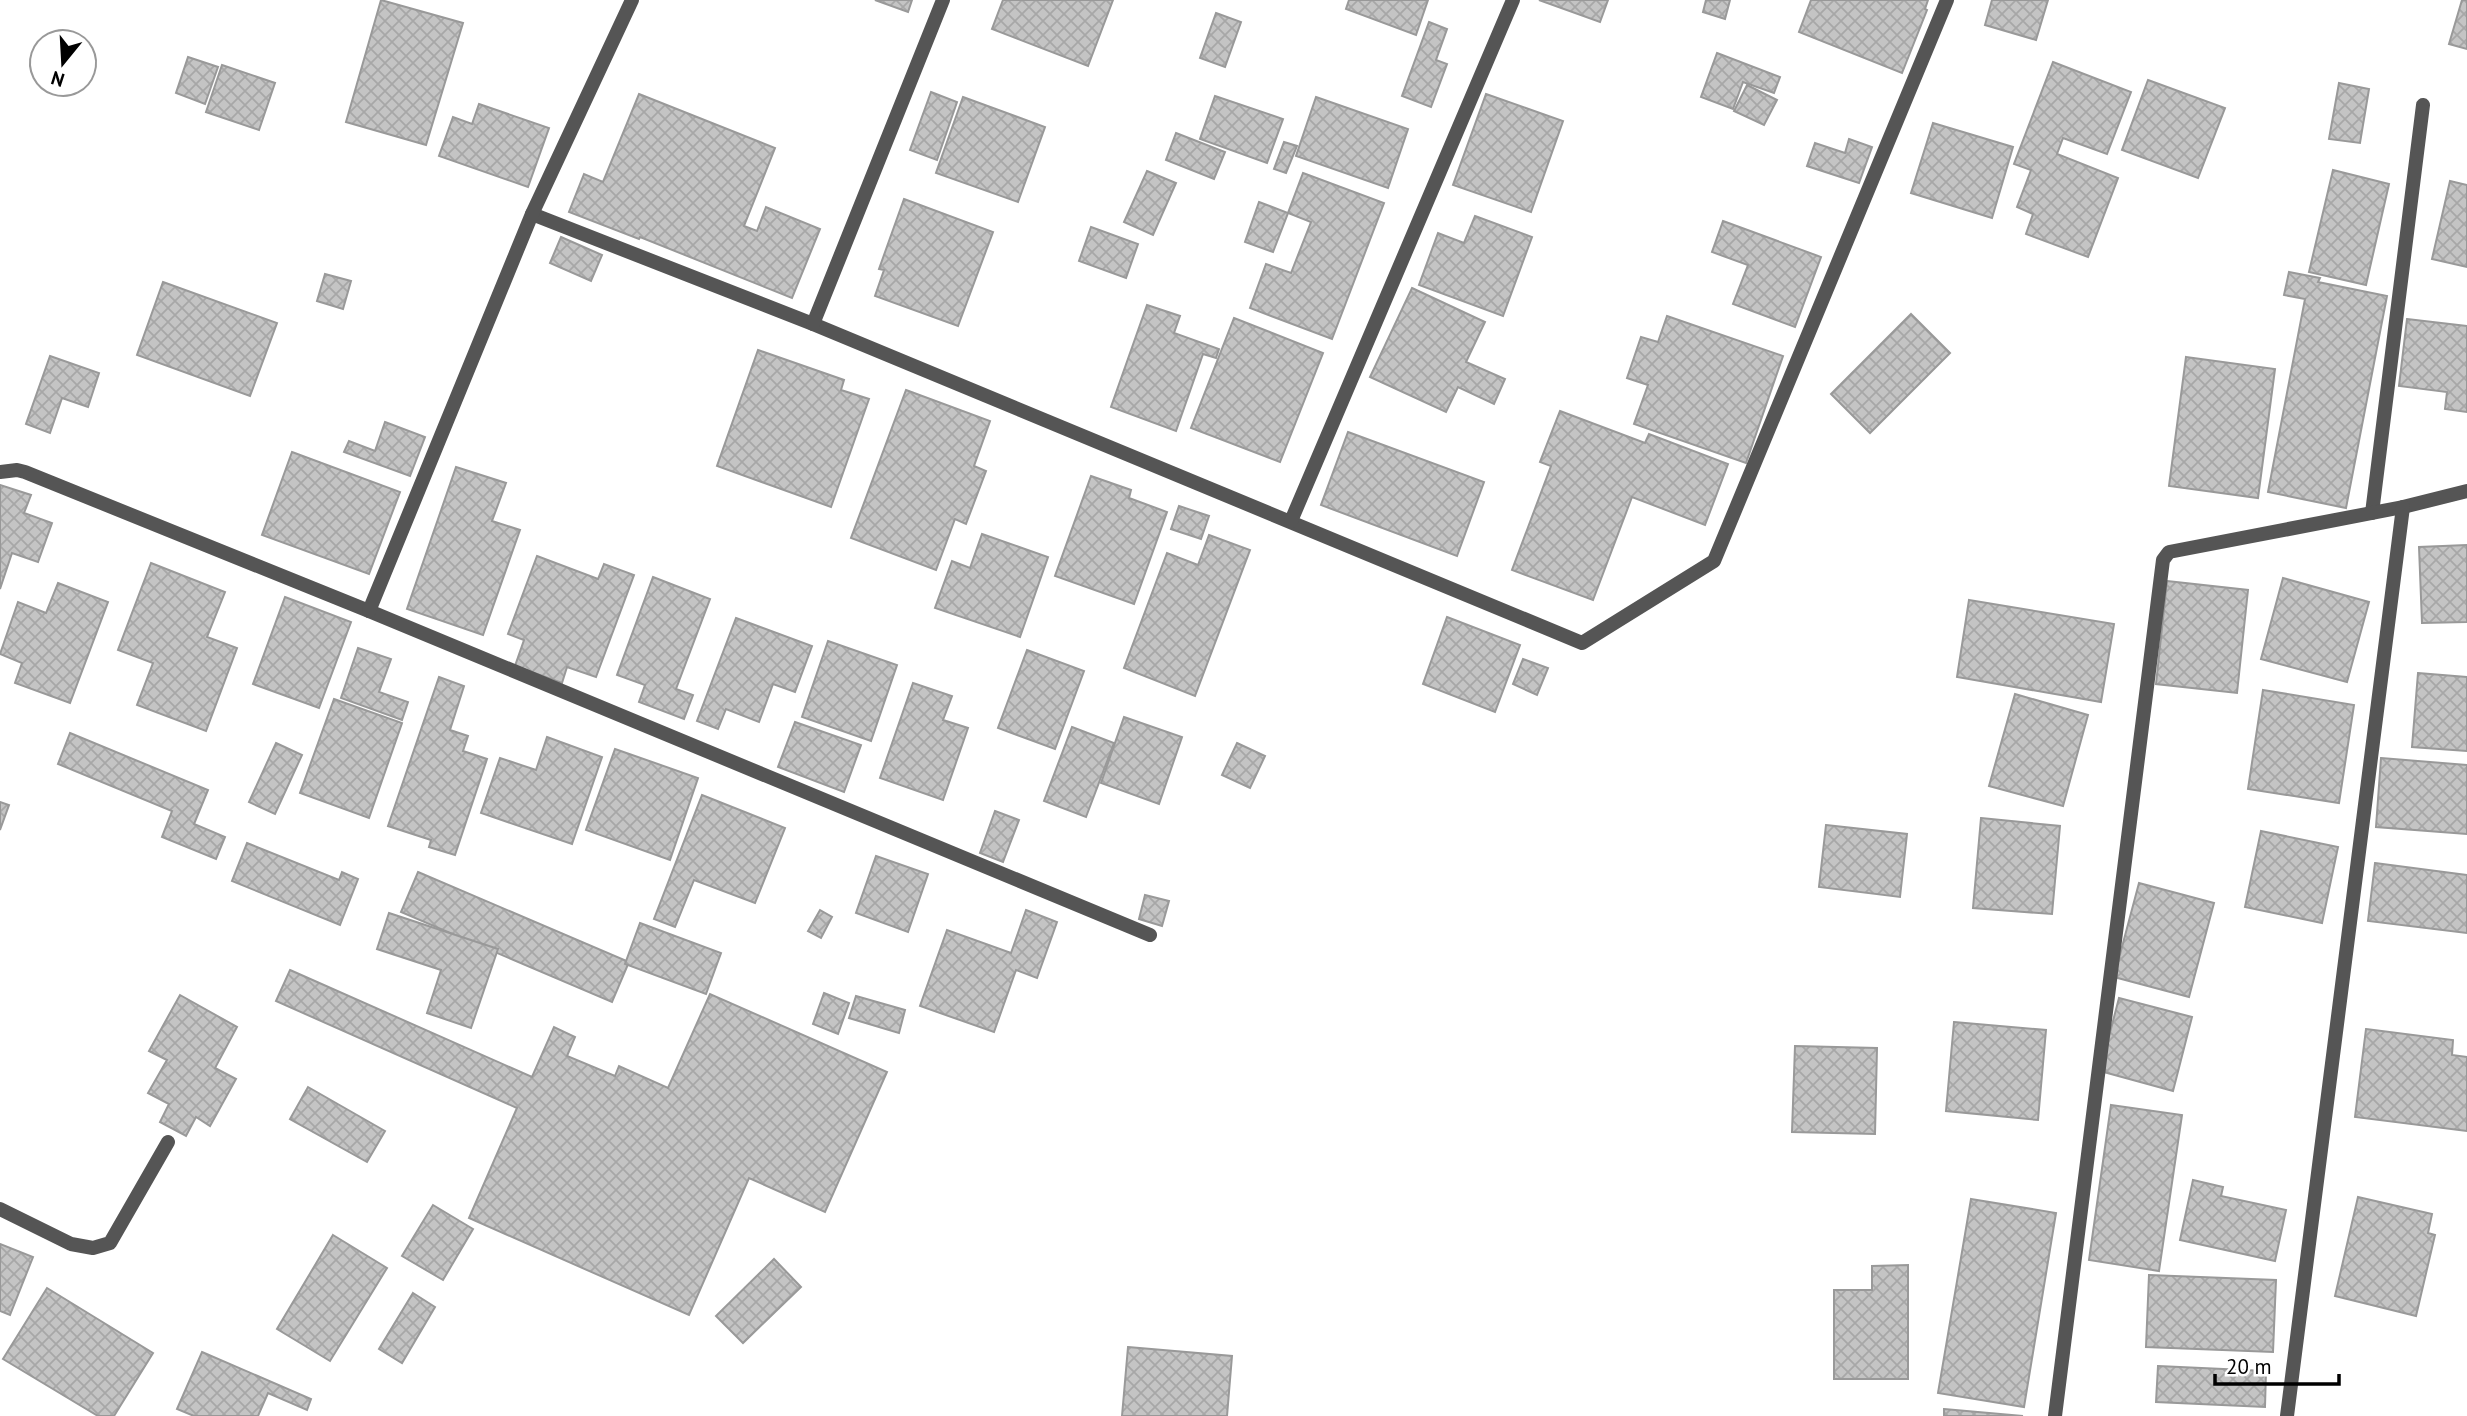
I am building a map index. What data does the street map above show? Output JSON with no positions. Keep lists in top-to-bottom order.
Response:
{
  "scale_bar": "20 m",
  "north": "bottom"
}
